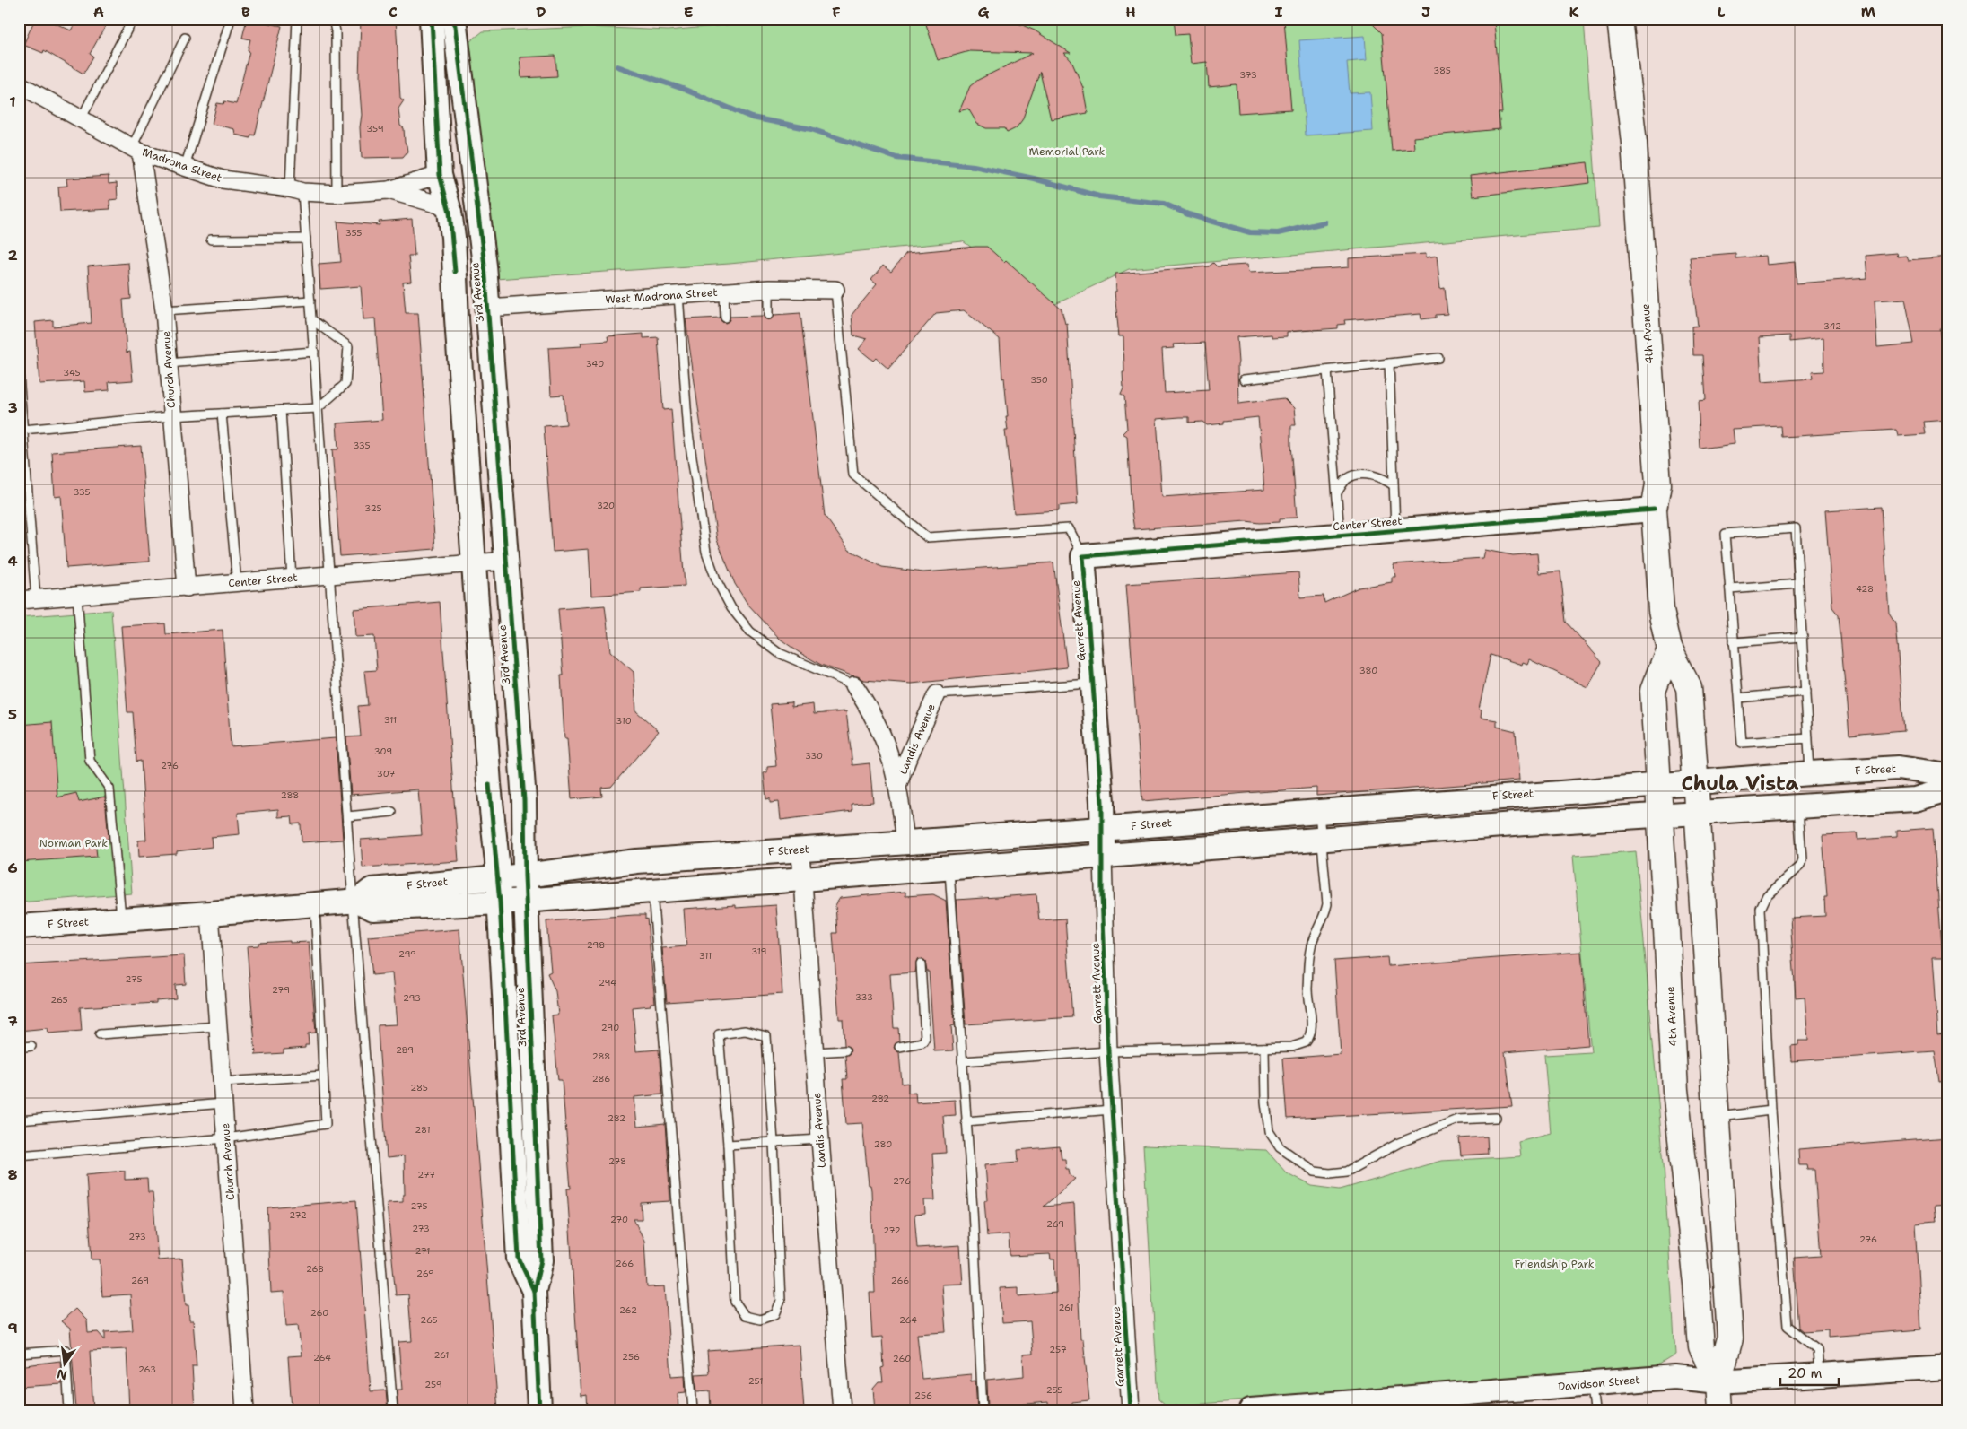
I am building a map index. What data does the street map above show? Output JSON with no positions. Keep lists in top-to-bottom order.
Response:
{
  "streets": {
    "main road": [
      "3rd Avenue",
      "4th Avenue",
      "Center Street",
      "Garrett Avenue",
      "F Street",
      "Davidson Street"
    ],
    "street": [
      "Madrona Street",
      "West Madrona Street",
      "Church Avenue",
      "Landis Avenue"
    ]
  },
  "crossings": [
    ["Madrona Street", "3rd Avenue"],
    ["Madrona Street", "Church Avenue"],
    ["3rd Avenue", "West Madrona Street"],
    ["3rd Avenue", "Center Street"],
    ["3rd Avenue", "F Street"],
    ["4th Avenue", "Center Street"],
    ["4th Avenue", "F Street"],
    ["4th Avenue", "Davidson Street"],
    ["Church Avenue", "Center Street"],
    ["Church Avenue", "F Street"],
    ["Center Street", "Garrett Avenue"],
    ["Garrett Avenue", "F Street"],
    ["Landis Avenue", "F Street"]
  ],
  "districts": ["Chula Vista"],
  "parks": ["Memorial Park", "Norman Park", "Friendship Park"],
  "house_numbers": [
    "385",
    "373",
    "359",
    "355",
    "342",
    "340",
    "345",
    "350",
    "335",
    "335",
    "320",
    "325",
    "428",
    "380",
    "311",
    "310",
    "309",
    "330",
    "276",
    "307",
    "288",
    "298",
    "319",
    "299",
    "311",
    "275",
    "294",
    "279",
    "333",
    "293",
    "265",
    "290",
    "289",
    "288",
    "286",
    "285",
    "282",
    "282",
    "281",
    "280",
    "278",
    "277",
    "276",
    "275",
    "272",
    "270",
    "269",
    "273",
    "272",
    "273",
    "276",
    "271",
    "266",
    "268",
    "269",
    "269",
    "266",
    "261",
    "262",
    "260",
    "265",
    "264",
    "257",
    "261",
    "256",
    "264",
    "260",
    "263",
    "251",
    "259",
    "255",
    "256"
  ],
  "scale_bar": "20 m",
  "north": "bottom",
  "grid": {
    "columns": [
      "A",
      "B",
      "C",
      "D",
      "E",
      "F",
      "G",
      "H",
      "I",
      "J",
      "K",
      "L",
      "M"
    ],
    "rows": [
      "1",
      "2",
      "3",
      "4",
      "5",
      "6",
      "7",
      "8",
      "9"
    ]
  }
}
